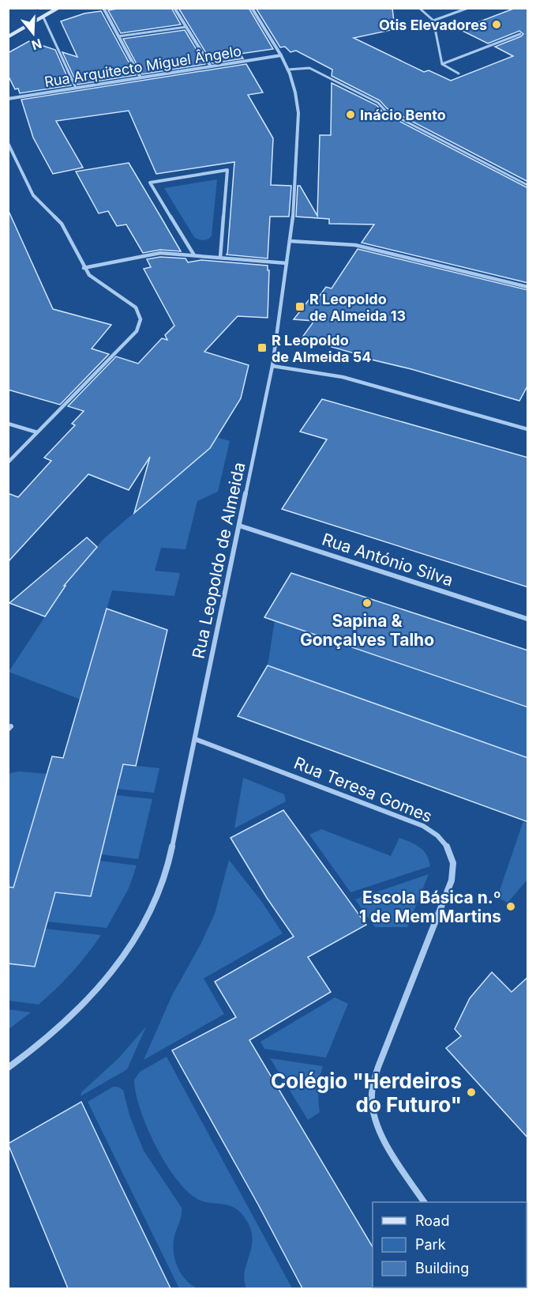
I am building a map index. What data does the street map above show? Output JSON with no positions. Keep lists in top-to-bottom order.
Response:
{
  "streets": {
    "street": [
      "Rua Arquitecto Miguel Ângelo",
      "Rua António Silva",
      "Rua Leopoldo de Almeida",
      "Rua Teresa Gomes"
    ]
  },
  "crossings": [
    ["Rua Arquitecto Miguel Ângelo", "Rua Leopoldo de Almeida"],
    ["Rua António Silva", "Rua Leopoldo de Almeida"],
    ["Rua Leopoldo de Almeida", "Rua Teresa Gomes"]
  ],
  "places": {
    "other": [
      "Otis Elevadores",
      "Inácio Bento",
      "Sapina & Gonçalves Talho",
      "Escola Básica n.º 1 de Mem Martins",
      "Colégio \"Herdeiros do Futuro\""
    ],
    "transit": ["R Leopoldo de Almeida 13", "R Leopoldo de Almeida 54"]
  },
  "legend": ["Road", "Park", "Building"],
  "north": "bottom"
}
